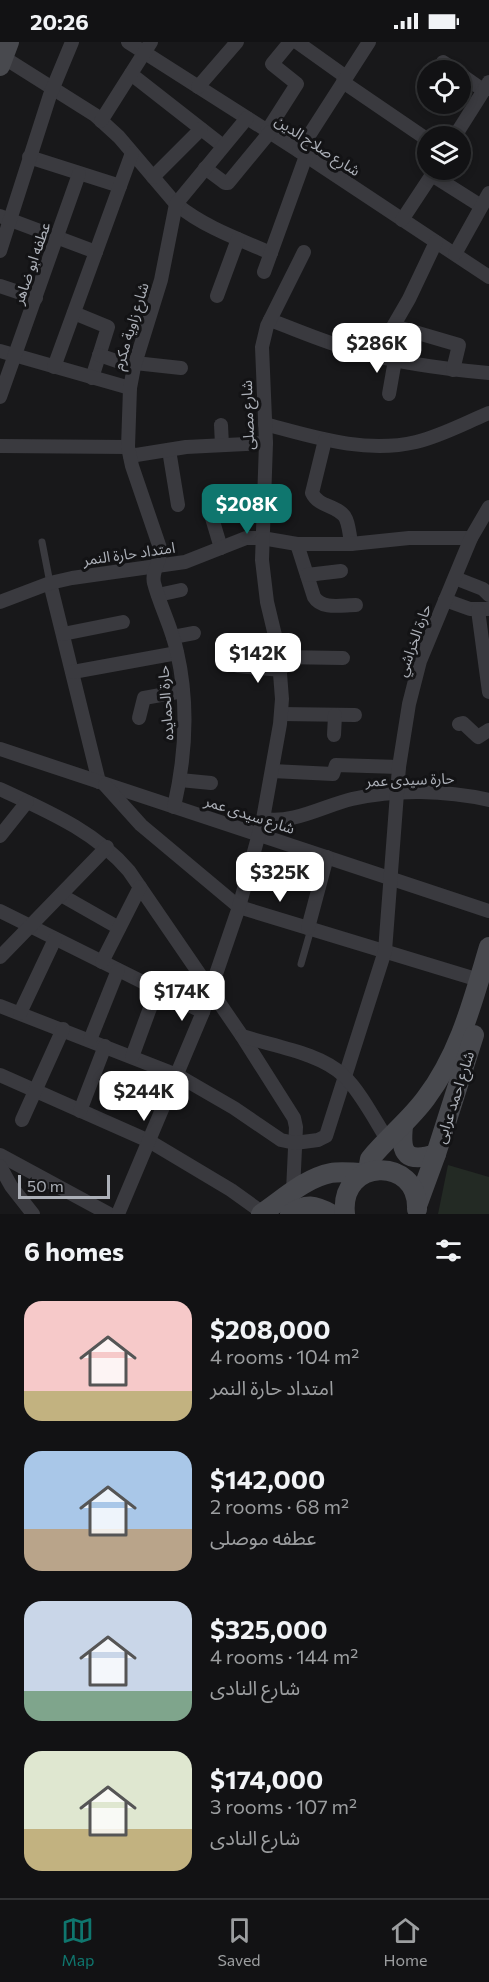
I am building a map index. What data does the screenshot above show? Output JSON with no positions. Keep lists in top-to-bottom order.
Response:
{
  "streets": {
    "main road": ["شارع احمد عرابى"],
    "street": [
      "شارع صلاح الدين",
      "عطفه ابو ضاهر",
      "شارع زاوية مكرم",
      "شارع مصلى",
      "امتداد حارة النمر",
      "حارة الخراشي",
      "حارة الحمايده",
      "حارة سيدى عمر",
      "شارع سيدى عمر"
    ]
  },
  "crossings": [
    ["شارع صلاح الدين", "شارع زاوية مكرم"],
    ["شارع زاوية مكرم", "امتداد حارة النمر"],
    ["شارع زاوية مكرم", "حارة الحمايده"],
    ["شارع مصلى", "امتداد حارة النمر"],
    ["شارع مصلى", "حارة سيدى عمر"],
    ["شارع مصلى", "شارع سيدى عمر"],
    ["امتداد حارة النمر", "حارة الخراشي"],
    ["امتداد حارة النمر", "حارة الحمايده"],
    ["حارة الخراشي", "حارة سيدى عمر"],
    ["حارة الخراشي", "شارع سيدى عمر"],
    ["حارة الحمايده", "شارع سيدى عمر"]
  ],
  "scale_bar": "50 m",
  "page": {
    "status": "20:26",
    "price": [
      "$286K",
      "$208K",
      "$142K",
      "$325K",
      "$174K",
      "$244K"
    ],
    "scale": "50 m",
    "heading": "6 homes",
    "list": [
      {
        "name": "$208,000",
        "note": "4 rooms · 104 m² · امتداد حارة النمر"
      },
      {
        "name": "$142,000",
        "note": "2 rooms · 68 m² · عطفه موصلى"
      },
      {
        "name": "$325,000",
        "note": "4 rooms · 144 m² · شارع النادى"
      },
      {
        "name": "$174,000",
        "note": "3 rooms · 107 m² · شارع النادى"
      }
    ],
    "tabs": ["Map", "Saved", "Home"]
  }
}
